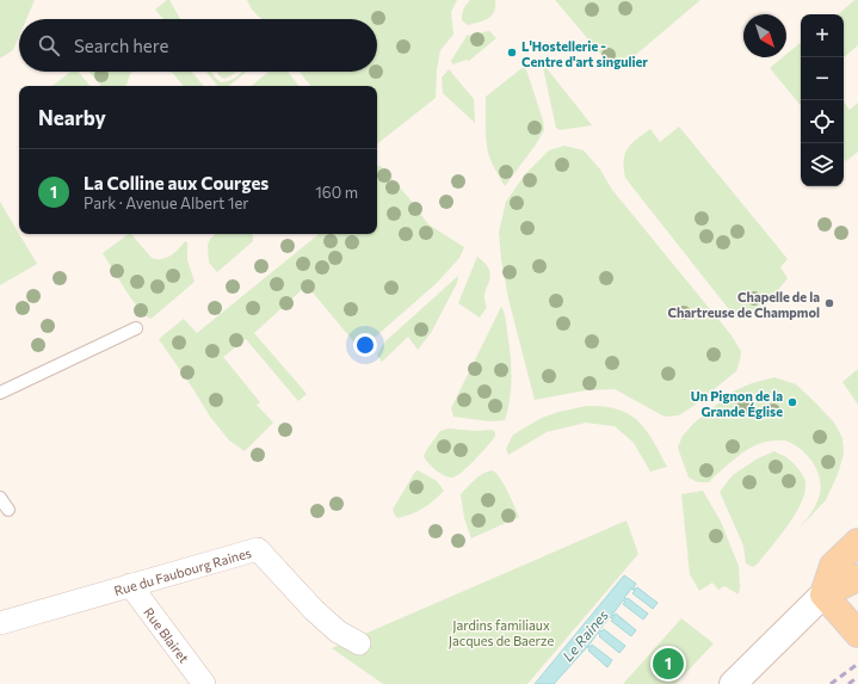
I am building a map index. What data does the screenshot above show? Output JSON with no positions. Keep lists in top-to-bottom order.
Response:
{
  "streets": {
    "street": ["Rue du Faubourg Raines", "Rue Blairet"]
  },
  "crossings": [
    ["Rue du Faubourg Raines", "Rue Blairet"]
  ],
  "water": ["Le Raines"],
  "parks": ["Jardins familiaux Jacques de Baerze"],
  "places": ["L'Hostellerie - Centre d'art singulier", "Chapelle de la Chartreuse de Champmol", "Un Pignon de la Grande Église"],
  "north": "bottom right",
  "page": {
    "map_buttons": ["+", "−"],
    "search": "Search here",
    "heading": "Nearby",
    "list": [
      {
        "mark": "1",
        "name": "La Colline aux Courges",
        "note": "Park · Avenue Albert 1er",
        "value": "160 m"
      }
    ],
    "pins": "1"
  }
}
